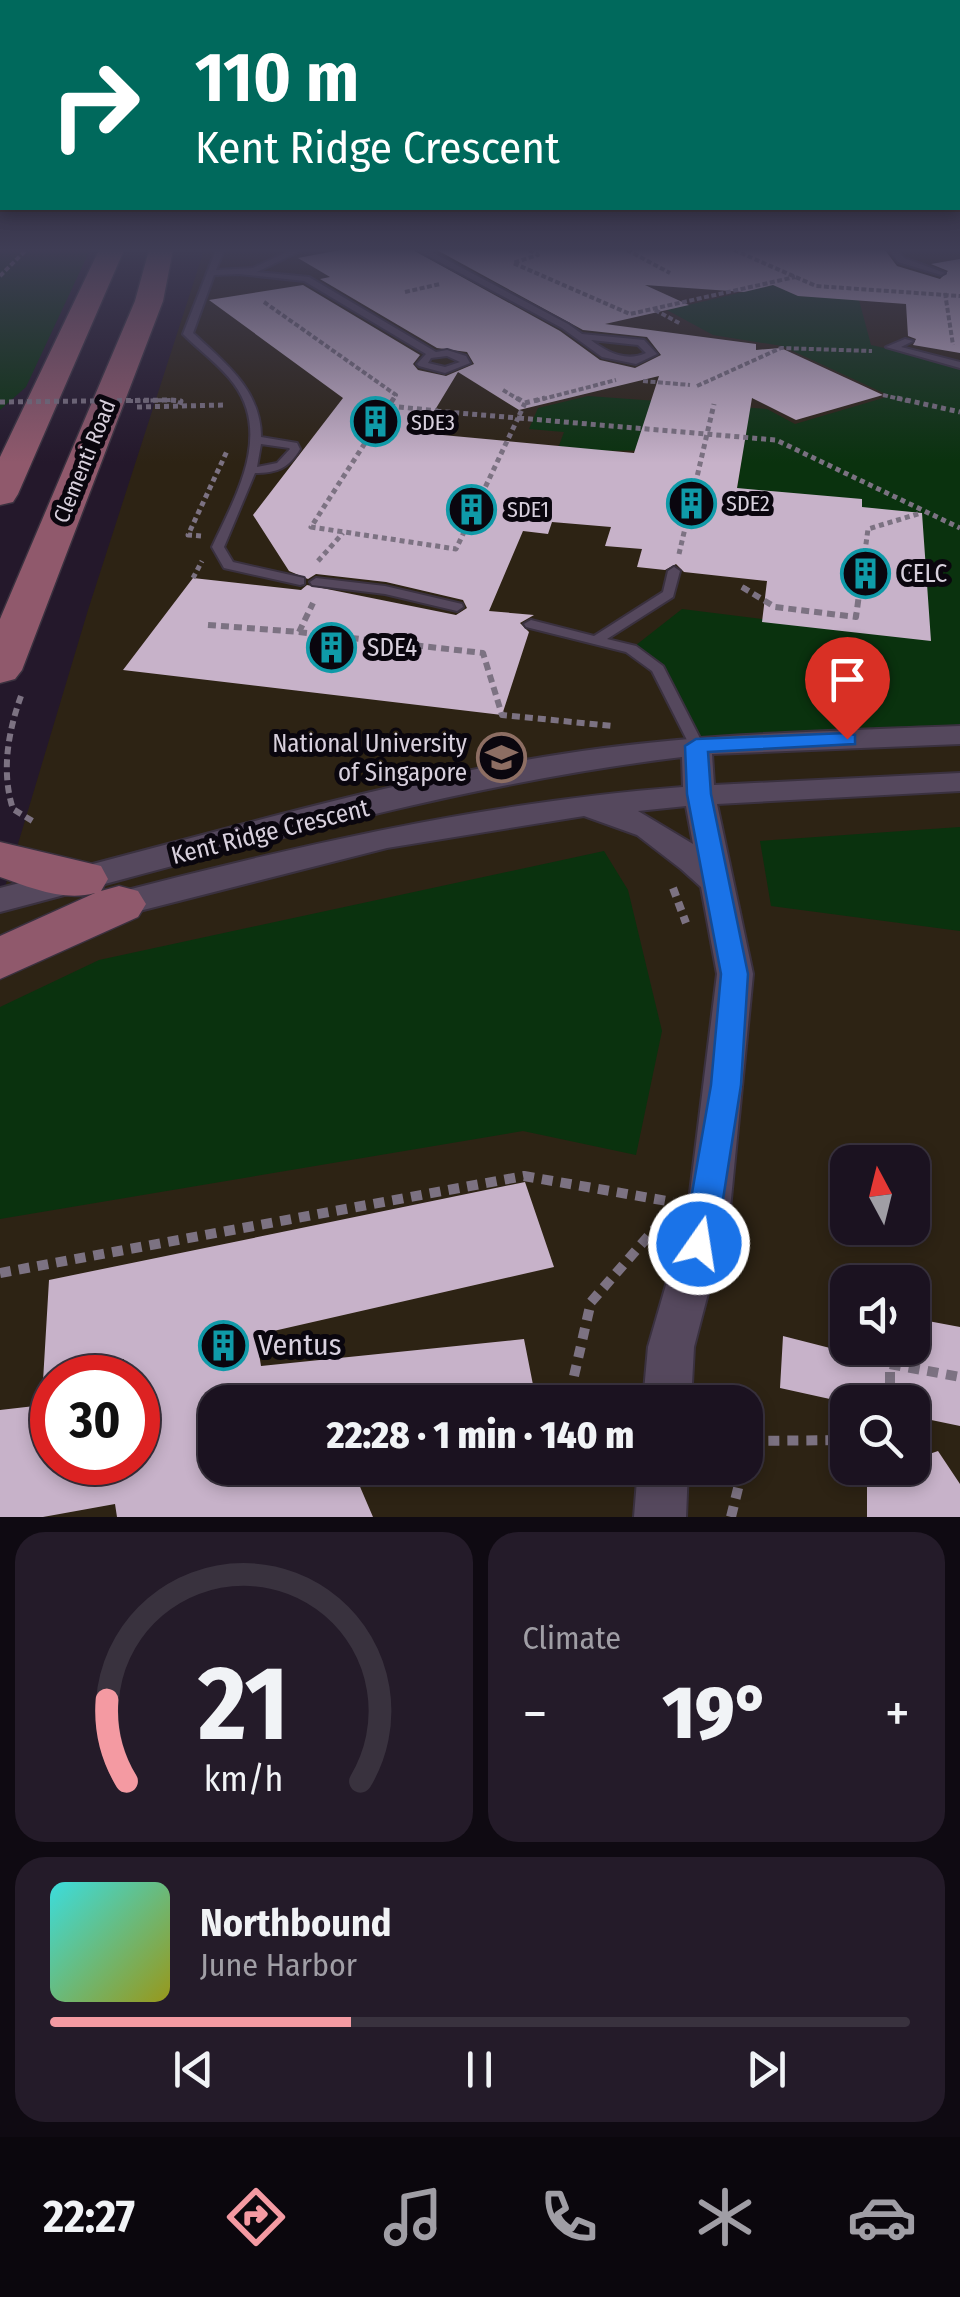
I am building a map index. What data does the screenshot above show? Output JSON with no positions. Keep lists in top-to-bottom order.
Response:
{
  "streets": {
    "main road": ["Clementi Road"],
    "street": ["Kent Ridge Crescent"]
  },
  "places": {
    "building": [
      "SDE3",
      "SDE2",
      "SDE1",
      "CELC",
      "SDE4",
      "Ventus"
    ],
    "school or university": ["National University of Singapore"]
  },
  "north": "top",
  "page": {
    "turn": ["110 m", "Kent Ridge Crescent"],
    "limit": "30",
    "trip": "22:28 · 1 min · 140 m",
    "tile": "Climate",
    "heat": ["−", "19°", "+"],
    "song": ["Northbound", "June Harbor"],
    "tabs": "22:27",
    "gauge": ["21", "km/h"]
  }
}
